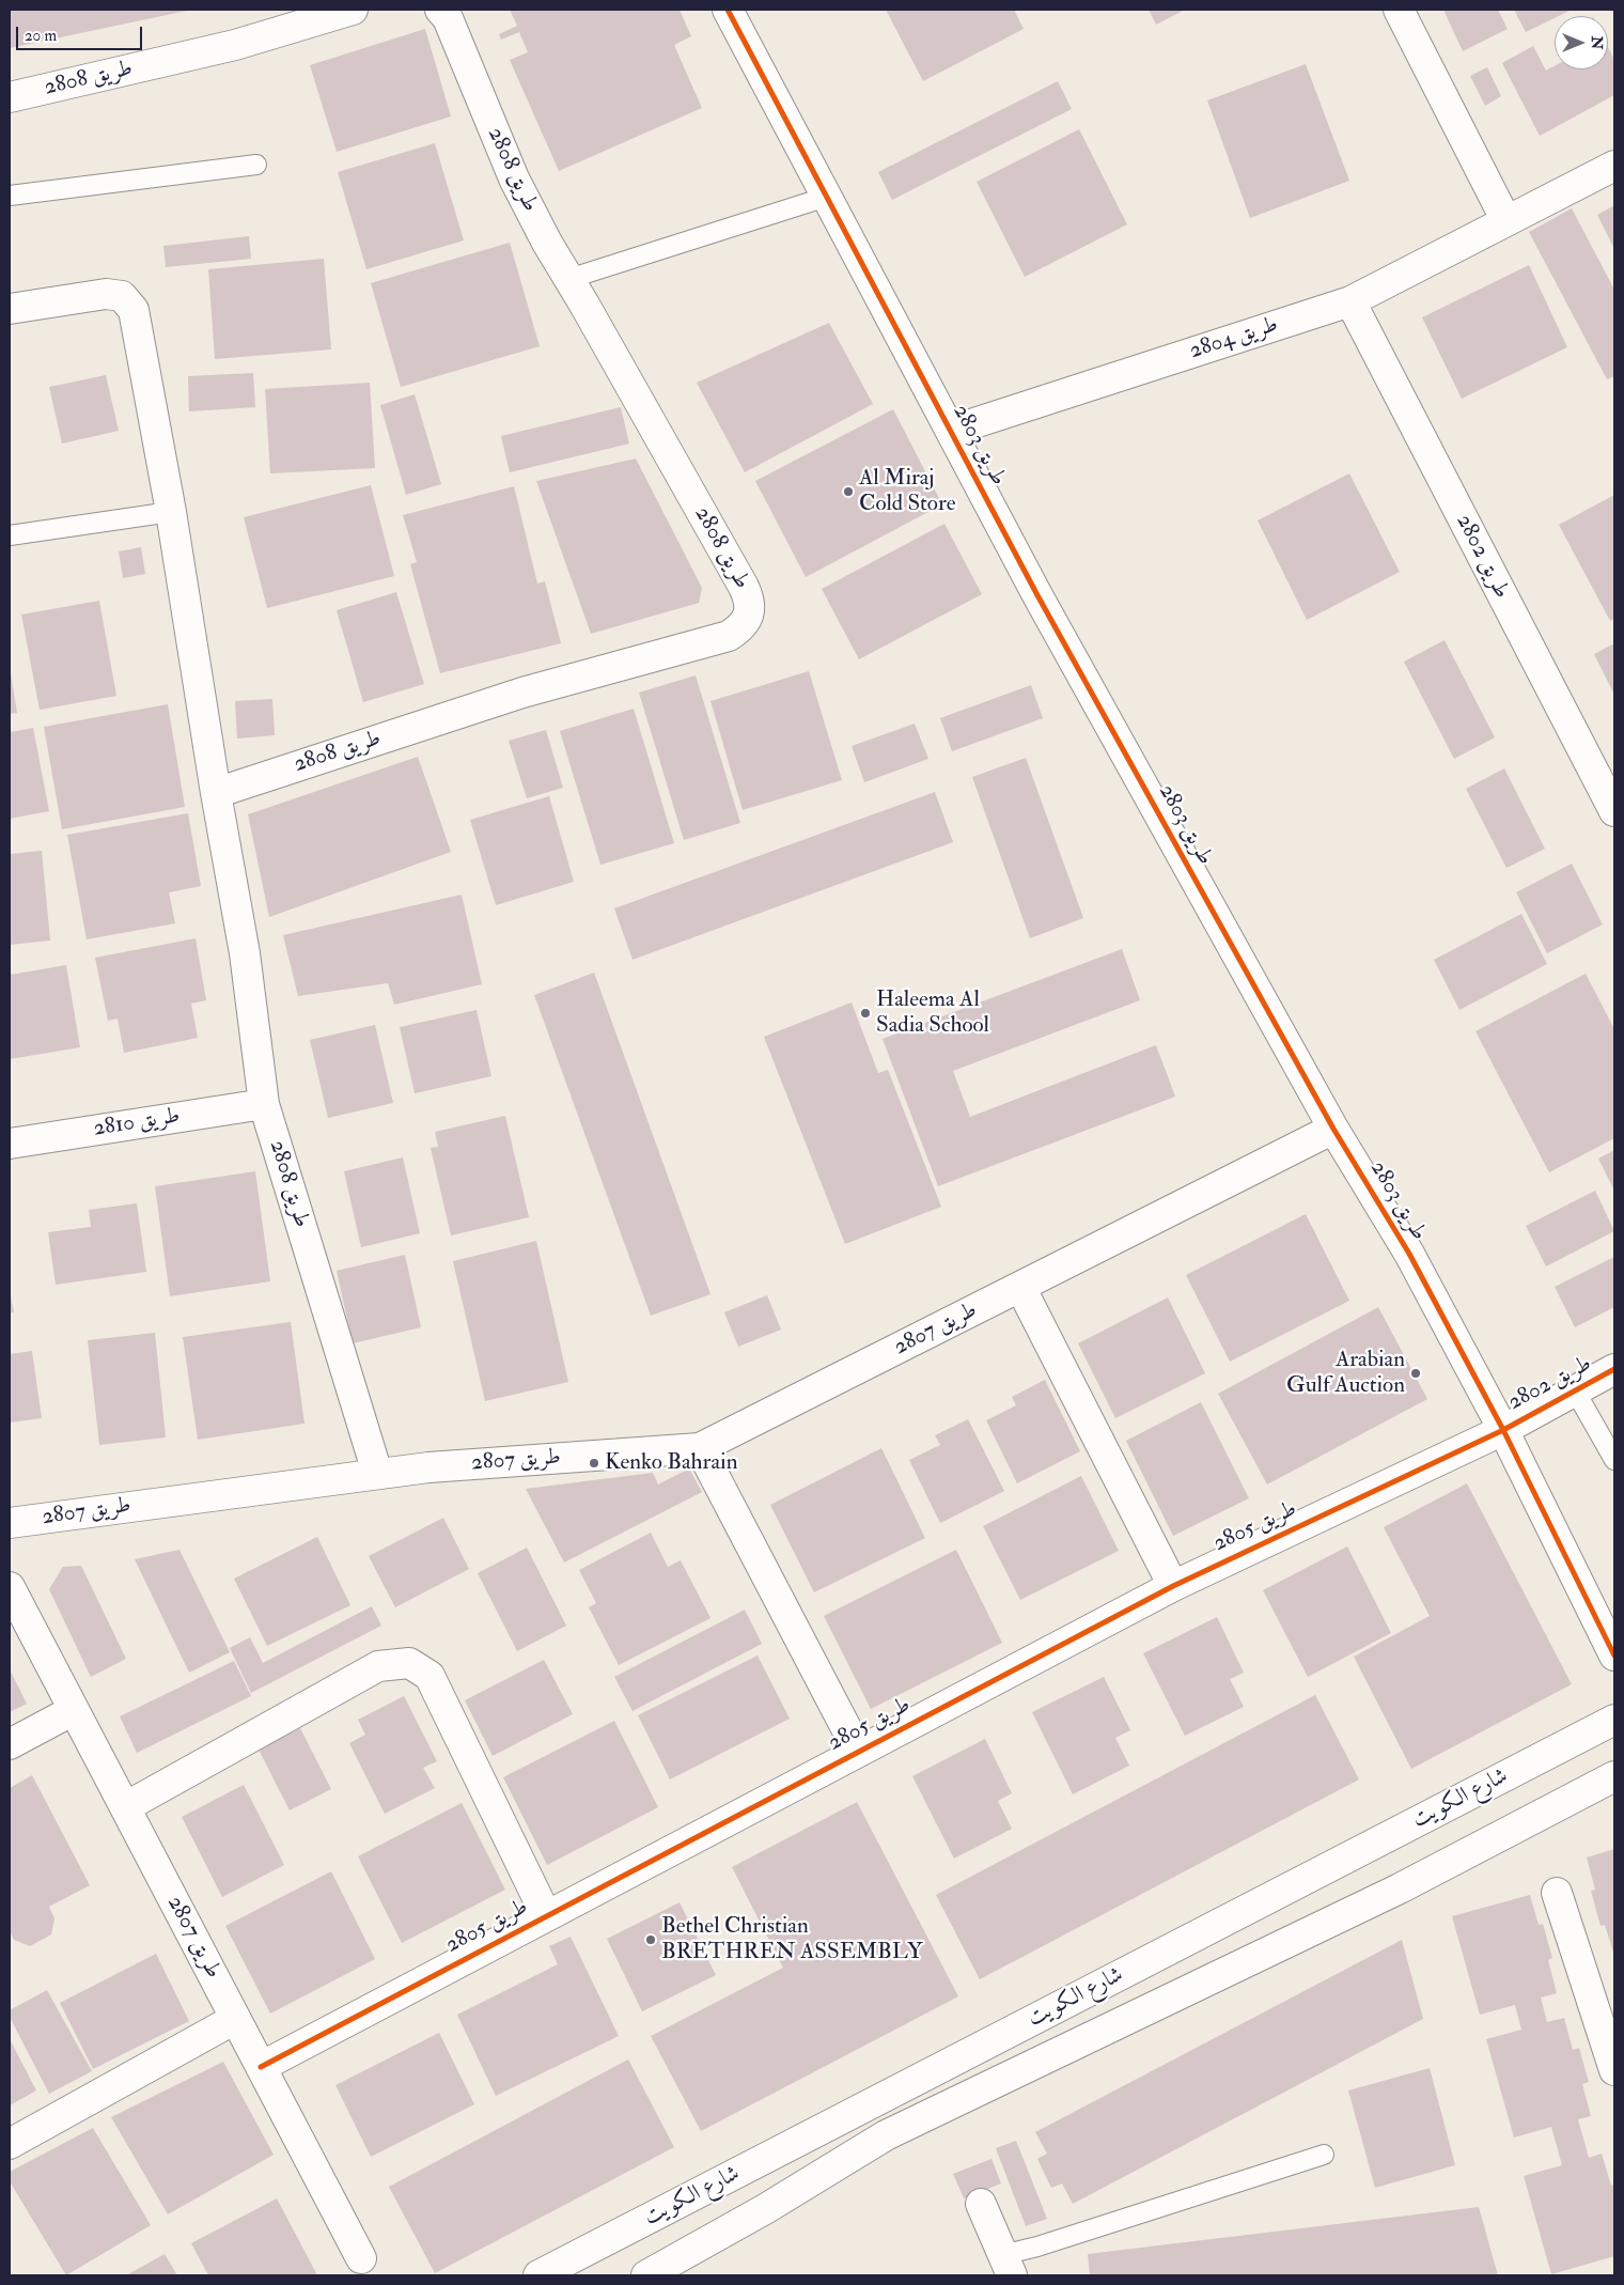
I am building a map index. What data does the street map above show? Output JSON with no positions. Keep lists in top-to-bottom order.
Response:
{
  "streets": {
    "street": [
      "طريق 2808",
      "طريق 2804",
      "طريق 2803",
      "طريق 2802",
      "طريق 2810",
      "طريق 2807",
      "طريق 2805",
      "شارع الكويت"
    ]
  },
  "crossings": [
    ["طريق 2808", "طريق 2810"],
    ["طريق 2808", "طريق 2807"],
    ["طريق 2804", "طريق 2803"],
    ["طريق 2804", "طريق 2802"],
    ["طريق 2803", "طريق 2802"],
    ["طريق 2803", "طريق 2807"],
    ["طريق 2803", "طريق 2805"],
    ["طريق 2802", "طريق 2805"],
    ["طريق 2807", "طريق 2805"]
  ],
  "places": [
    "Al Miraj Cold Store",
    "Haleema Al Sadia School",
    "Arabian Gulf Auction",
    "Kenko Bahrain",
    "Bethel Christian BRETHREN ASSEMBLY"
  ],
  "scale_bar": "20 m",
  "north": "right"
}
